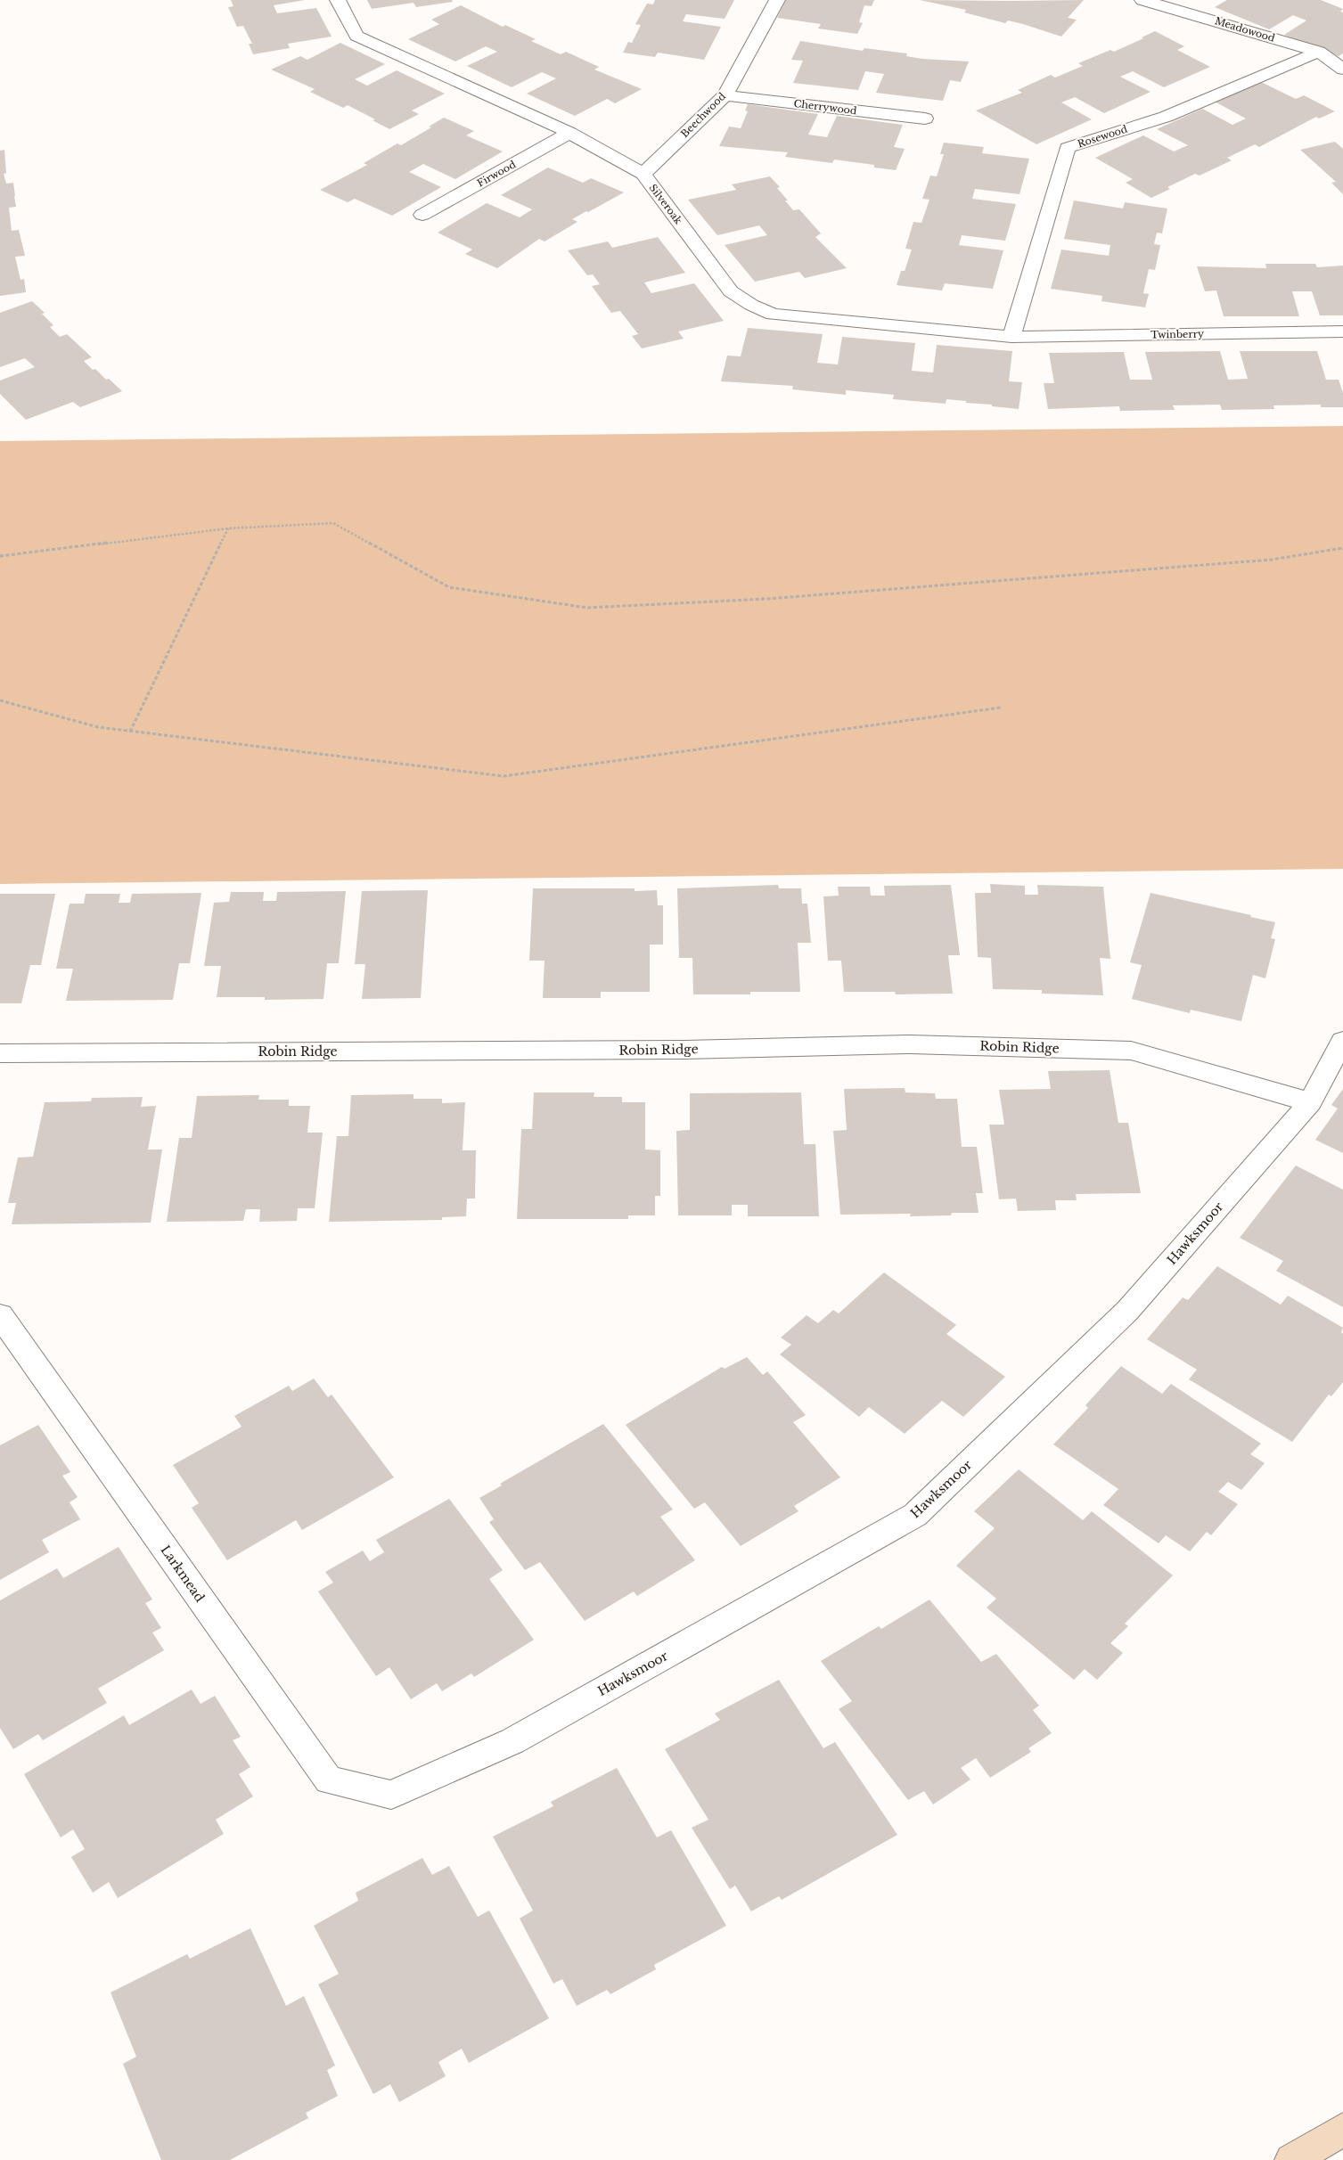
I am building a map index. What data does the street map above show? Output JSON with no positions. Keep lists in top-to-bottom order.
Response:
{
  "streets": {
    "street": [
      "Meadowood",
      "Cherrywood",
      "Beechwood",
      "Rosewood",
      "Firwood",
      "Silveroak",
      "Twinberry",
      "Robin Ridge",
      "Hawksmoor",
      "Larkmead"
    ]
  },
  "crossings": [
    ["Meadowood", "Rosewood"],
    ["Cherrywood", "Beechwood"],
    ["Beechwood", "Silveroak"],
    ["Rosewood", "Silveroak"],
    ["Rosewood", "Twinberry"],
    ["Firwood", "Silveroak"],
    ["Silveroak", "Twinberry"],
    ["Robin Ridge", "Hawksmoor"],
    ["Hawksmoor", "Larkmead"]
  ]
}
